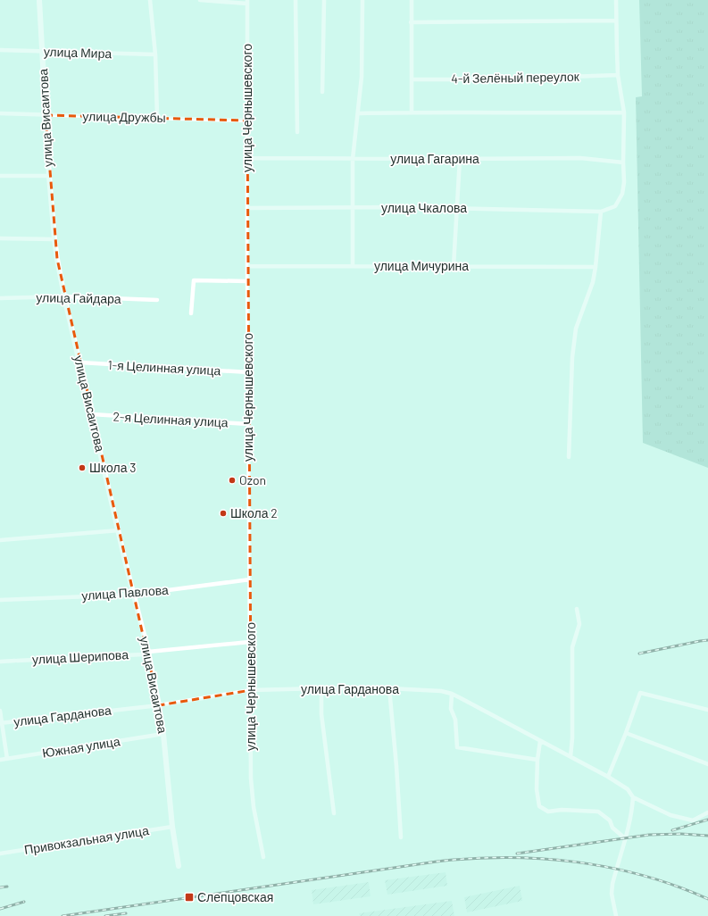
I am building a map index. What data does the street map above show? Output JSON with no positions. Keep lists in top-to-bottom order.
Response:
{
  "streets": {
    "street": [
      "улица Мира",
      "4-й Зелёный переулок",
      "улица Чернышевского",
      "улица Дружбы",
      "улица Висаитова",
      "улица Гагарина",
      "улица Чкалова",
      "улица Мичурина",
      "улица Гайдара",
      "1-я Целинная улица",
      "2-я Целинная улица",
      "улица Павлова",
      "улица Шерипова",
      "улица Гарданова",
      "Южная улица",
      "Привокзальная улица"
    ]
  },
  "crossings": [
    ["улица Мира", "улица Висаитова"],
    ["улица Чернышевского", "улица Дружбы"],
    ["улица Чернышевского", "улица Гагарина"],
    ["улица Чернышевского", "улица Чкалова"],
    ["улица Чернышевского", "улица Мичурина"],
    ["улица Чернышевского", "1-я Целинная улица"],
    ["улица Чернышевского", "2-я Целинная улица"],
    ["улица Чернышевского", "улица Павлова"],
    ["улица Чернышевского", "улица Шерипова"],
    ["улица Чернышевского", "улица Гарданова"],
    ["улица Дружбы", "улица Висаитова"],
    ["улица Висаитова", "улица Гайдара"],
    ["улица Висаитова", "1-я Целинная улица"],
    ["улица Висаитова", "2-я Целинная улица"],
    ["улица Висаитова", "улица Павлова"],
    ["улица Висаитова", "улица Шерипова"],
    ["улица Висаитова", "улица Гарданова"],
    ["улица Висаитова", "Южная улица"],
    ["улица Висаитова", "Привокзальная улица"]
  ],
  "places": {
    "other": ["Школа 3", "Ozon", "Школа 2"],
    "transit": ["Слепцовская"]
  }
}
